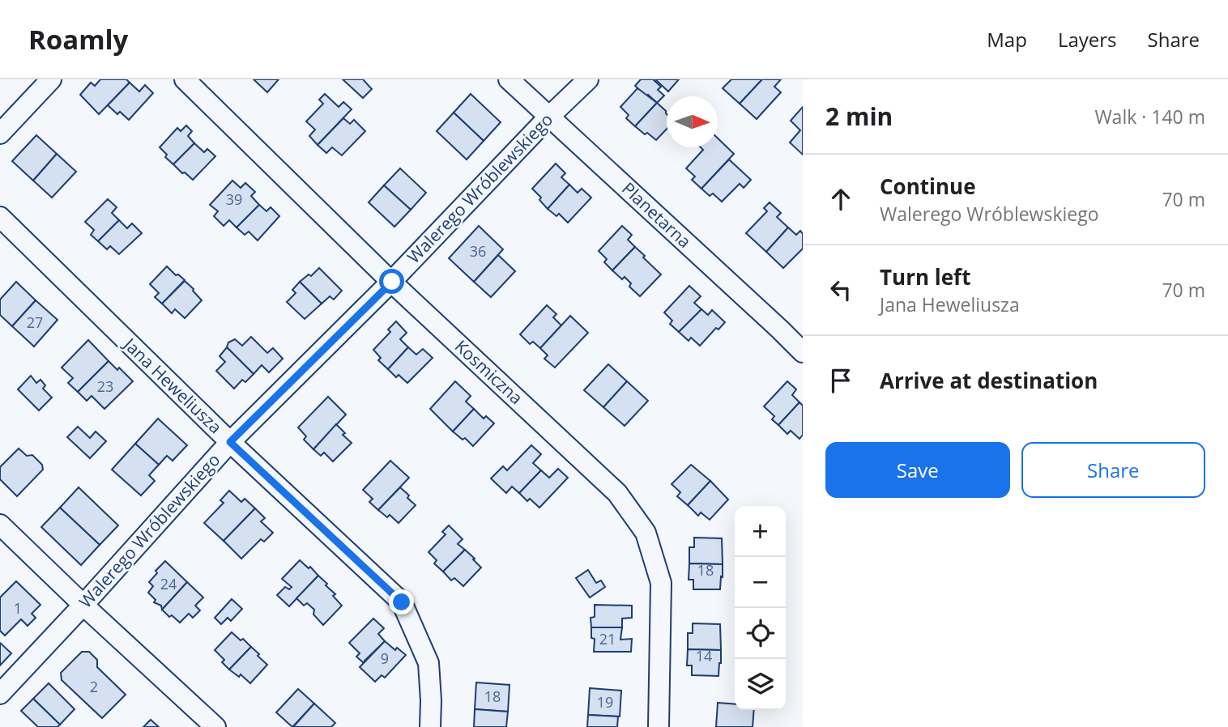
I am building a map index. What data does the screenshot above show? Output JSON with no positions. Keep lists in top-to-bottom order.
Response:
{
  "streets": {
    "street": [
      "Walerego Wróblewskiego",
      "Planetarna",
      "Kosmiczna",
      "Jana Heweliusza"
    ]
  },
  "crossings": [
    ["Walerego Wróblewskiego", "Planetarna"],
    ["Walerego Wróblewskiego", "Kosmiczna"],
    ["Walerego Wróblewskiego", "Jana Heweliusza"]
  ],
  "house_numbers": [
    "39",
    "36",
    "27",
    "23",
    "18",
    "24",
    "1",
    "21",
    "14",
    "9",
    "2",
    "18",
    "19"
  ],
  "north": "right",
  "page": {
    "header": "Roamly",
    "nav": ["Map", "Layers", "Share"],
    "heading": ["2 min", "Walk · 140 m"],
    "list": [
      ["Continue", "Walerego Wróblewskiego", "70 m"],
      ["Turn left", "Jana Heweliusza", "70 m"],
      "Arrive at destination"
    ],
    "buttons": ["Save", "Share"],
    "map_buttons": ["+", "−"]
  }
}
